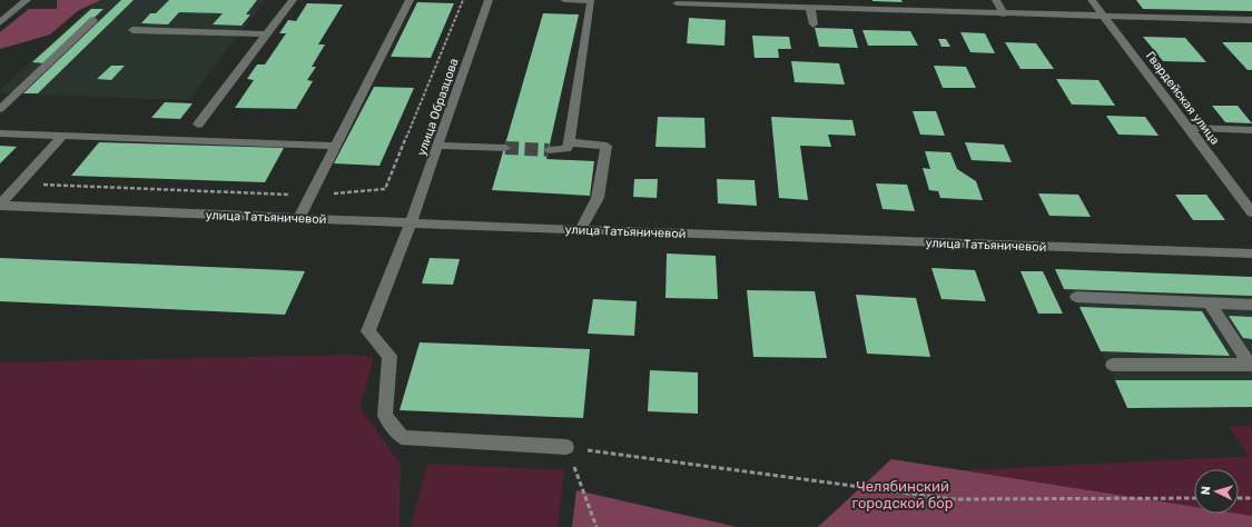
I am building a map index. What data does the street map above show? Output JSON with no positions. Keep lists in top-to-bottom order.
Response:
{
  "streets": {
    "street": ["Гвардейская улица", "улица Образцова", "улица Татьяничевой"]
  },
  "crossings": [
    ["улица Образцова", "улица Татьяничевой"]
  ],
  "parks": ["Челябинский городской бор"],
  "north": "left"
}
